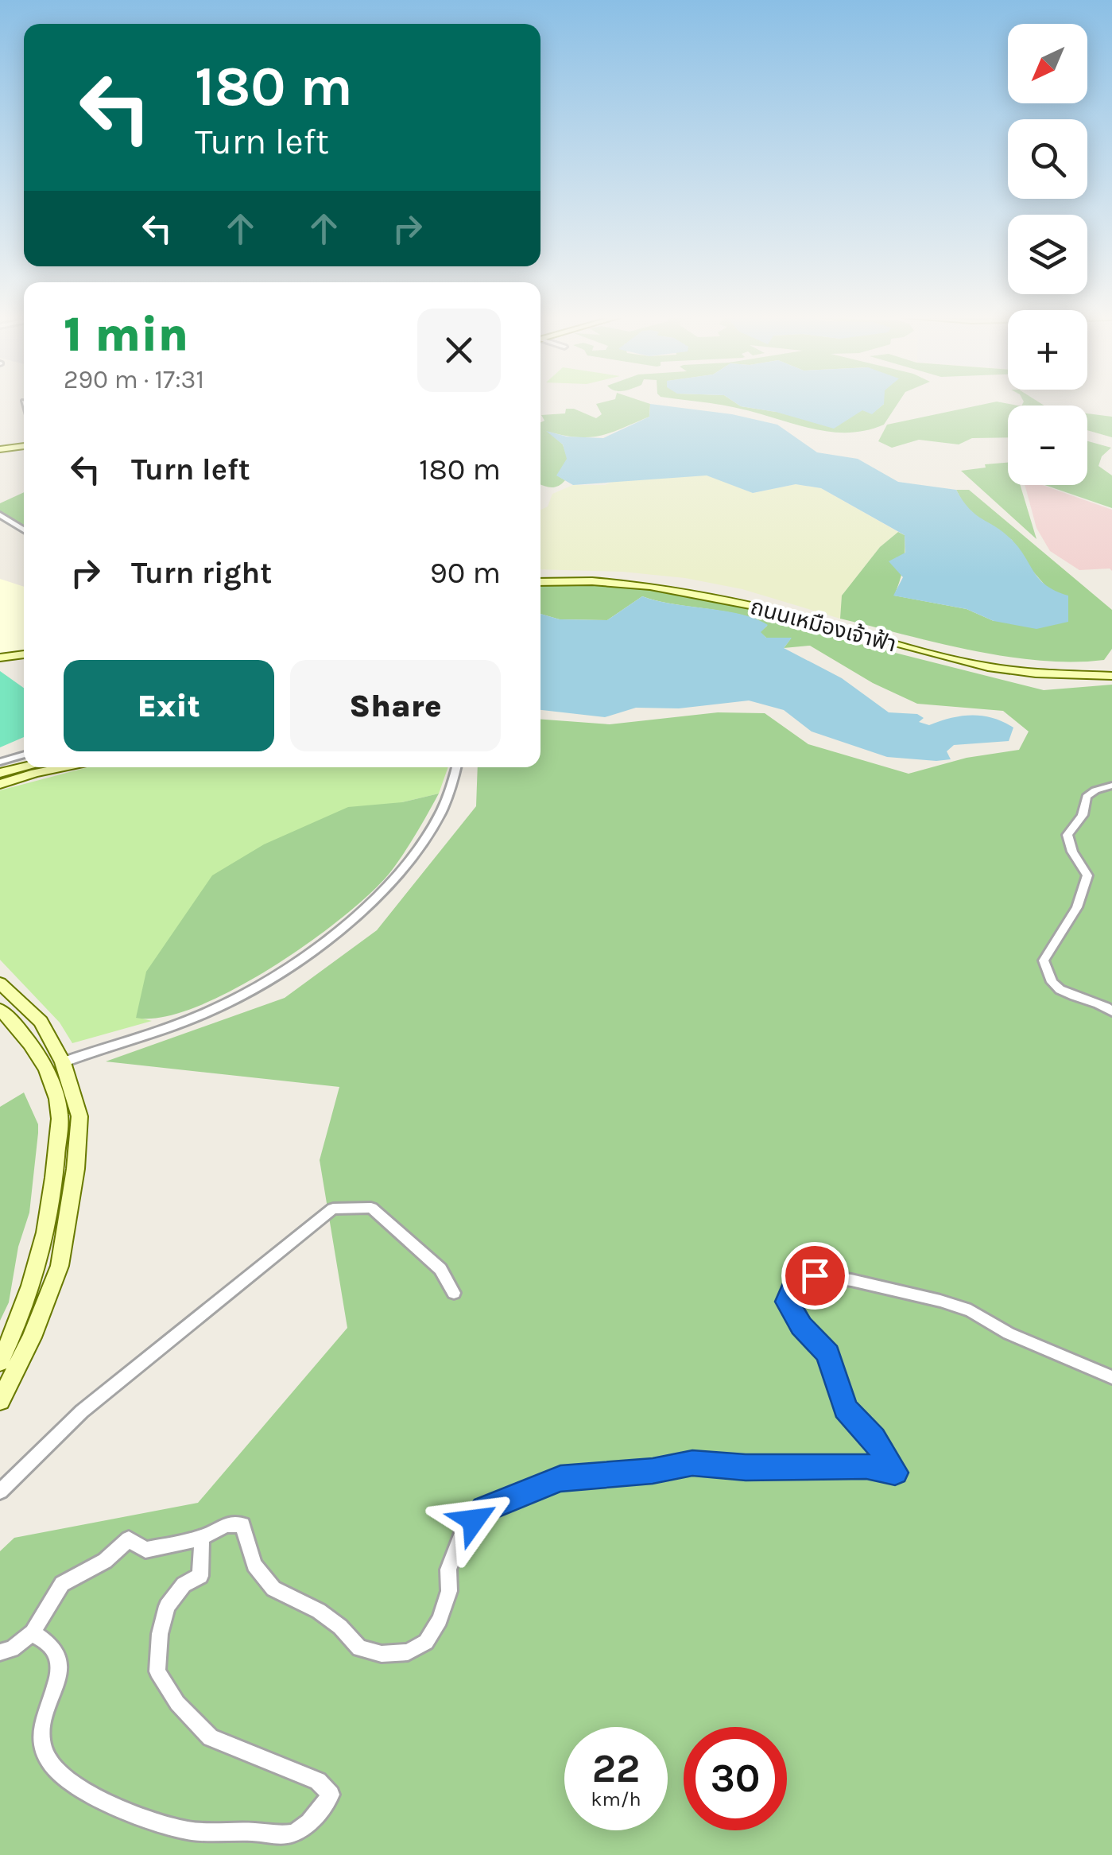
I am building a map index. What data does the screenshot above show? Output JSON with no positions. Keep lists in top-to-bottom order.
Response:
{
  "streets": {
    "street": ["ถนนเหมืองเจ้าฟ้า"]
  },
  "north": "bottom left",
  "page": {
    "map_buttons": ["+", "−"],
    "turn": ["180 m", "Turn left"],
    "heading": ["1 min", "290 m · 17:31"],
    "list": [
      {
        "name": "Turn left",
        "value": "180 m"
      },
      {
        "name": "Turn right",
        "value": "90 m"
      }
    ],
    "buttons": ["Exit", "Share"],
    "speed": "22 km/h",
    "limit": "30"
  }
}
